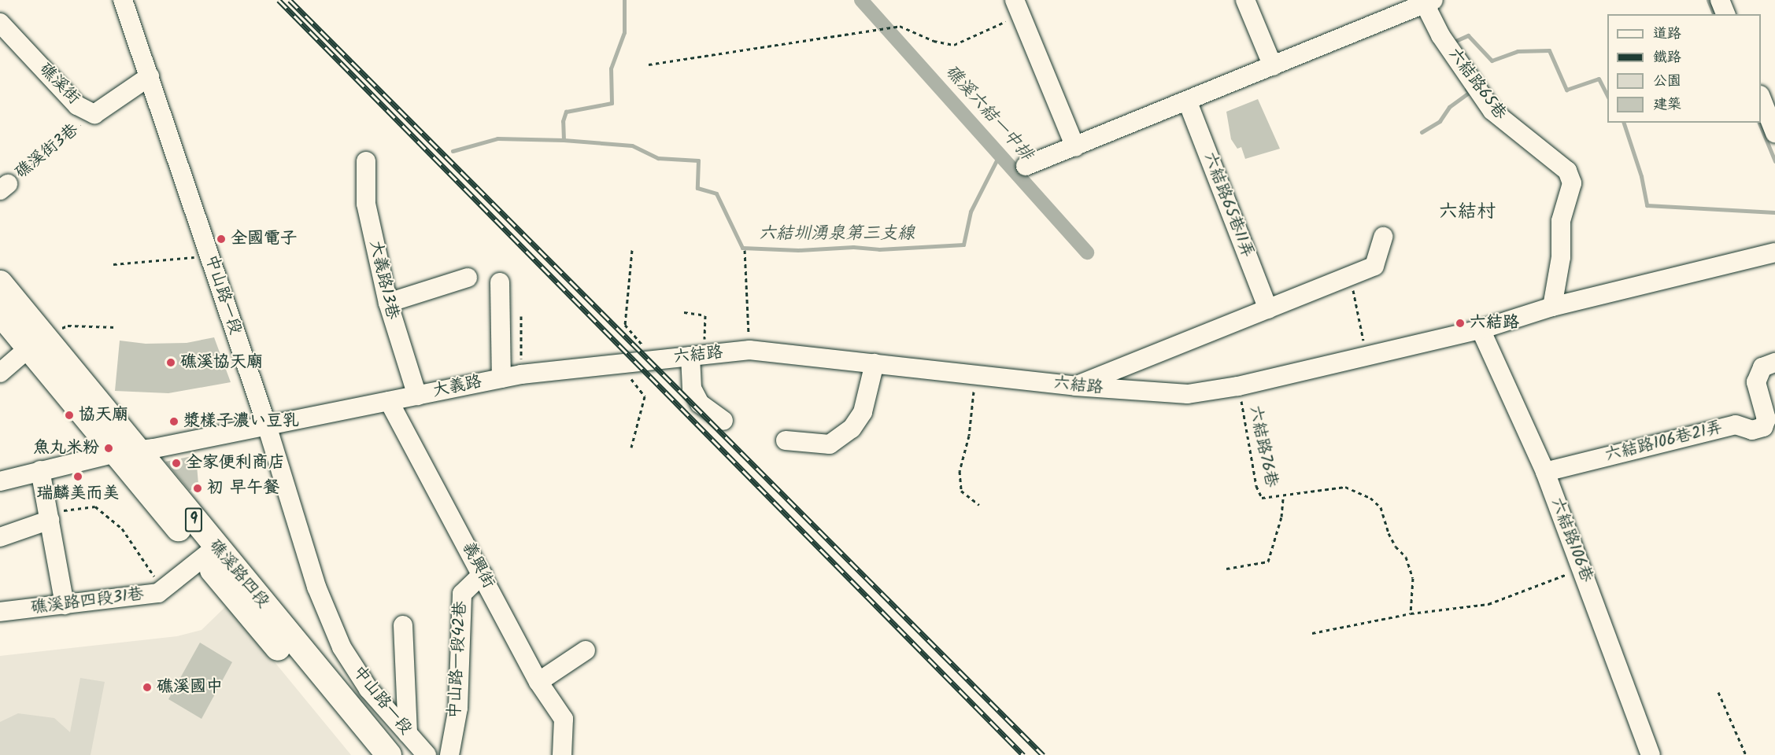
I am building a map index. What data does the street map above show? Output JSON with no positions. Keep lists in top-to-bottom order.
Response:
{
  "streets": {
    "main road": ["9", "礁溪路四段"],
    "street": [
      "礁溪街",
      "六結路65巷",
      "六結路65巷11弄",
      "大義路13巷",
      "中山路一段",
      "六結路",
      "大義路",
      "六結路106巷21弄",
      "六結路106巷",
      "義興街",
      "礁溪路四段31巷",
      "中山路一段42巷"
    ],
    "path": ["礁溪街3巷", "六結路76巷"]
  },
  "crossings": [
    ["礁溪街", "礁溪街3巷"],
    ["礁溪街", "中山路一段"],
    ["六結路65巷", "六結路"],
    ["大義路13巷", "大義路"],
    ["中山路一段", "大義路"],
    ["六結路", "大義路"],
    ["六結路", "六結路76巷"],
    ["六結路", "六結路106巷"],
    ["大義路", "義興街"],
    ["大義路", "礁溪路四段"],
    ["六結路106巷21弄", "六結路106巷"],
    ["義興街", "中山路一段42巷"],
    ["礁溪路四段", "礁溪路四段31巷"]
  ],
  "districts": ["六結村"],
  "water": ["礁溪六結一中排", "六結圳湧泉第三支線"],
  "places": [
    "全國電子",
    "六結路",
    "礁溪協天廟",
    "協天廟",
    "漿樣子濃い豆乳",
    "魚丸米粉",
    "全家便利商店",
    "瑞麟美而美",
    "初 早午餐",
    "礁溪國中"
  ],
  "legend": [
    "道路",
    "鐵路",
    "公園",
    "建築"
  ]
}
